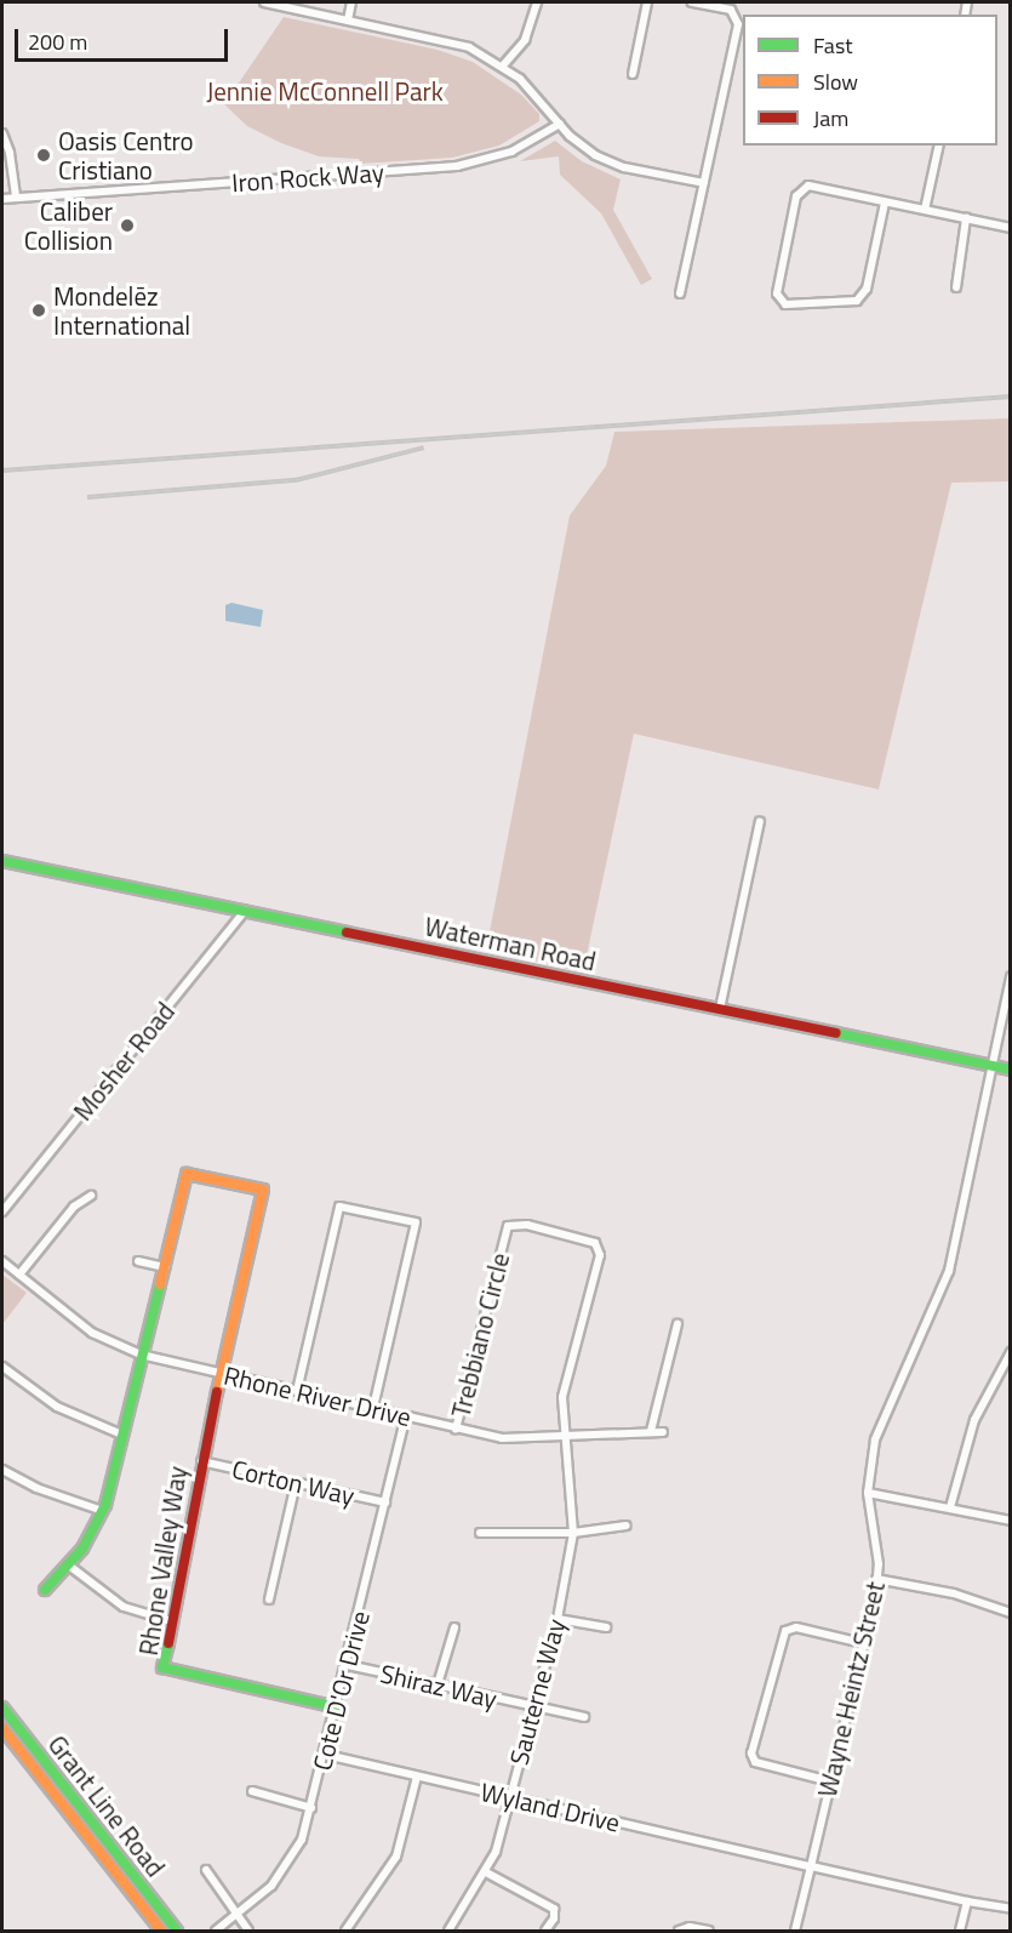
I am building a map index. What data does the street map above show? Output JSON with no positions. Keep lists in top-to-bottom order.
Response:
{
  "streets": {
    "main road": ["Waterman Road", "Rhone Valley Way", "Grant Line Road"],
    "street": [
      "Iron Rock Way",
      "Mosher Road",
      "Trebbiano Circle",
      "Rhone River Drive",
      "Corton Way",
      "Shiraz Way",
      "Wayne Heintz Street",
      "Cote D'Or Drive",
      "Sauterne Way",
      "Wyland Drive"
    ]
  },
  "crossings": [
    ["Waterman Road", "Mosher Road"],
    ["Waterman Road", "Wayne Heintz Street"],
    ["Trebbiano Circle", "Rhone River Drive"],
    ["Trebbiano Circle", "Sauterne Way"],
    ["Rhone River Drive", "Rhone Valley Way"],
    ["Rhone River Drive", "Cote D'Or Drive"],
    ["Rhone River Drive", "Sauterne Way"],
    ["Corton Way", "Rhone Valley Way"],
    ["Corton Way", "Cote D'Or Drive"],
    ["Rhone Valley Way", "Cote D'Or Drive"],
    ["Shiraz Way", "Cote D'Or Drive"],
    ["Shiraz Way", "Sauterne Way"],
    ["Wayne Heintz Street", "Wyland Drive"],
    ["Cote D'Or Drive", "Wyland Drive"],
    ["Sauterne Way", "Wyland Drive"]
  ],
  "parks": ["Jennie McConnell Park"],
  "places": ["Oasis Centro Cristiano", "Caliber Collision", "Mondelēz International"],
  "legend": ["Fast", "Slow", "Jam"],
  "scale_bar": "200 m"
}
